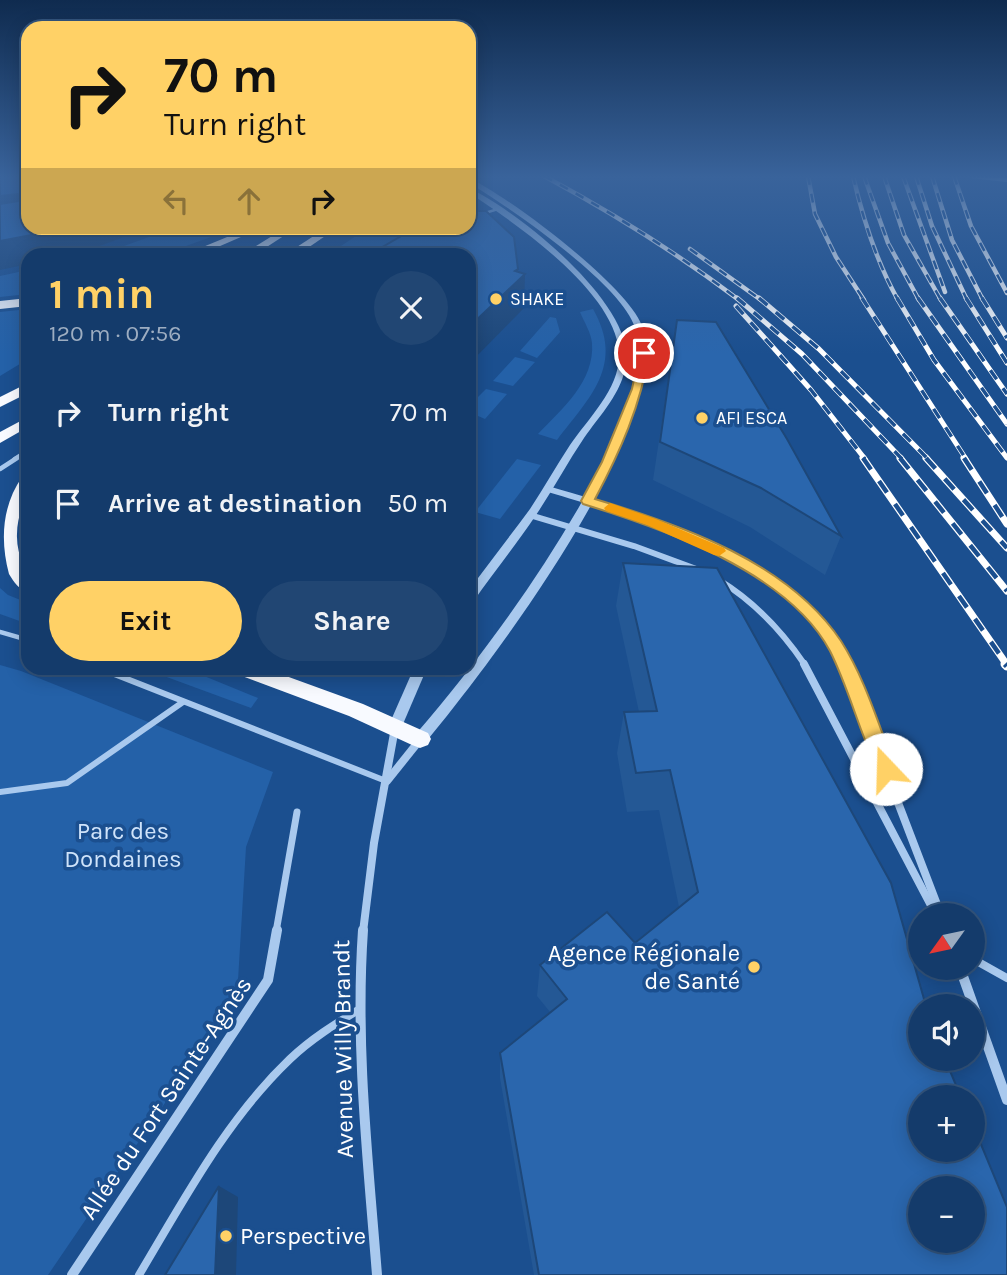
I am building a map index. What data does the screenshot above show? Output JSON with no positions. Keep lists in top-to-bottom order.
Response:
{
  "streets": {
    "street": ["Avenue Willy Brandt", "Allée du Fort Sainte-Agnès"]
  },
  "parks": ["Parc des Dondaines"],
  "places": [
    "SHAKE",
    "AFI ESCA",
    "Agence Régionale de Santé",
    "Perspective"
  ],
  "north": "bottom left",
  "page": {
    "turn": ["70 m", "Turn right"],
    "heading": ["1 min", "120 m · 07:56"],
    "list": [
      {
        "name": "Turn right",
        "value": "70 m"
      },
      {
        "name": "Arrive at destination",
        "value": "50 m"
      }
    ],
    "buttons": ["Exit", "Share"],
    "map_buttons": ["+", "−"]
  }
}
